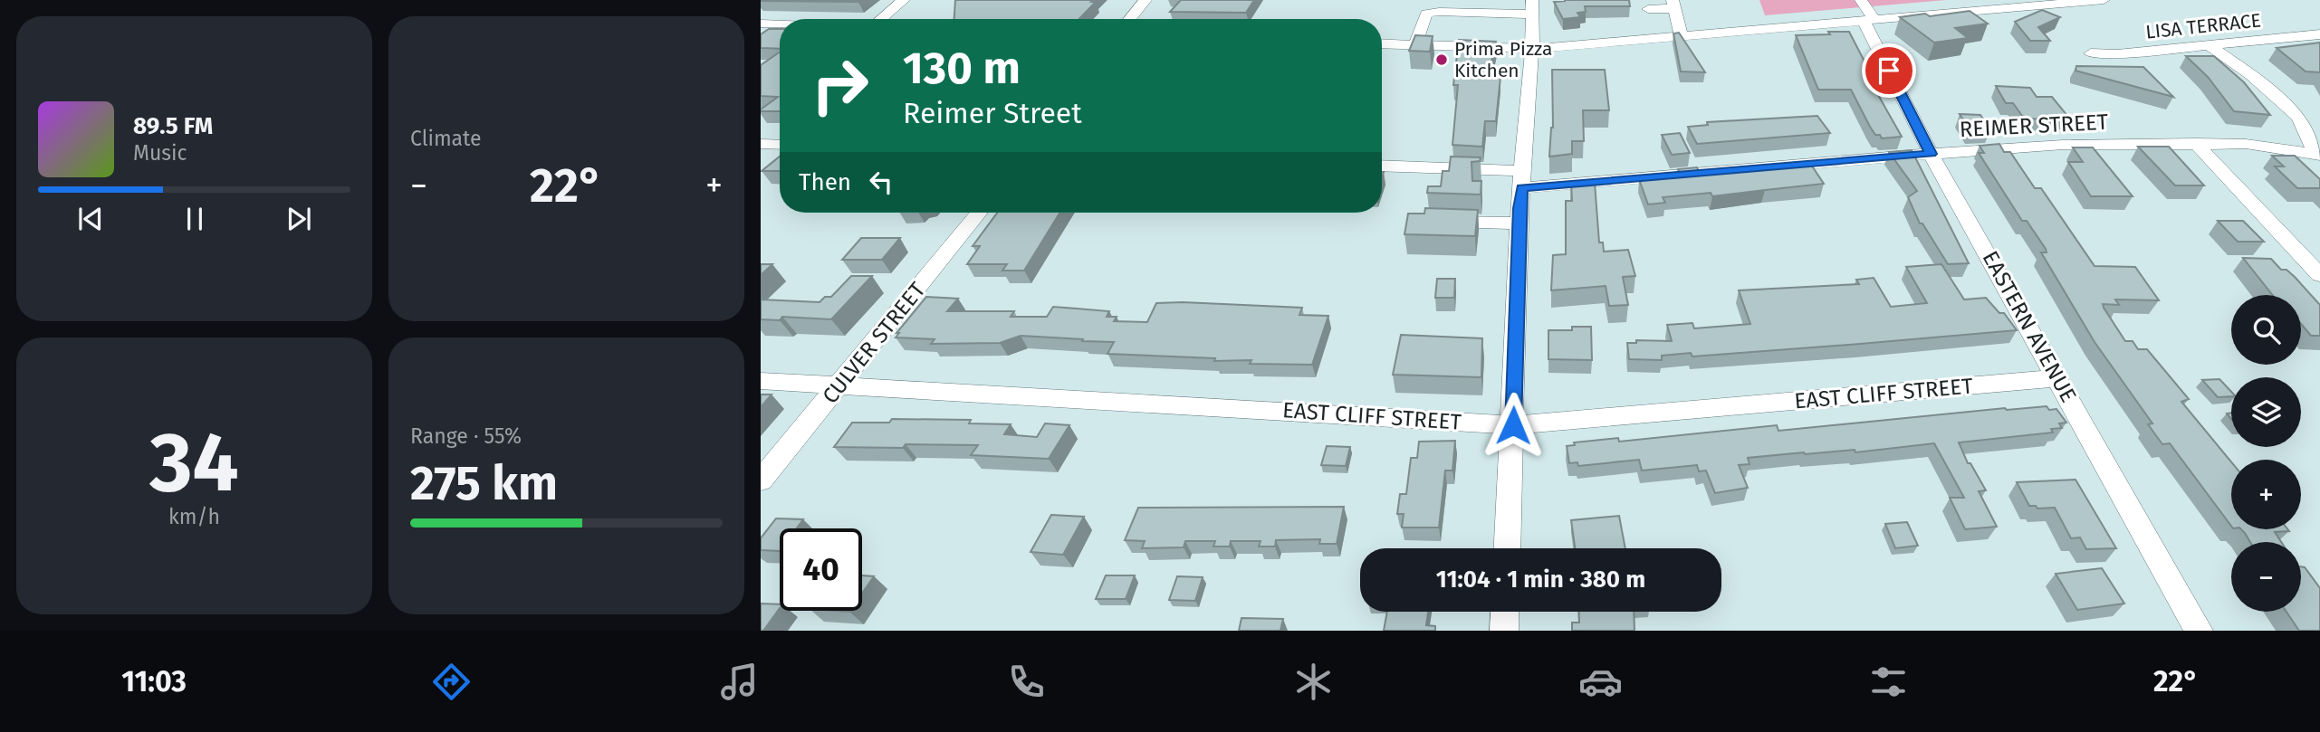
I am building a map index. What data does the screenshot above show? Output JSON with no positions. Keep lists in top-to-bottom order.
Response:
{
  "streets": {
    "street": [
      "LISA TERRACE",
      "REIMER STREET",
      "EASTERN AVENUE",
      "CULVER STREET",
      "EAST CLIFF STREET"
    ]
  },
  "crossings": [
    ["REIMER STREET", "EASTERN AVENUE"],
    ["EASTERN AVENUE", "EAST CLIFF STREET"],
    ["CULVER STREET", "EAST CLIFF STREET"]
  ],
  "places": ["Prima Pizza Kitchen"],
  "page": {
    "tile": [
      "Climate",
      ["34", "km/h"],
      ["Range · 55%", "275 km"]
    ],
    "turn": ["130 m", "Reimer Street"],
    "song": ["89.5 FM", "Music"],
    "then": "Then",
    "heat": ["−", "22°", "+"],
    "map_buttons": ["+", "−"],
    "limit": "40",
    "trip": "11:04 · 1 min · 380 m",
    "tabs": ["11:03", "22°"]
  }
}
